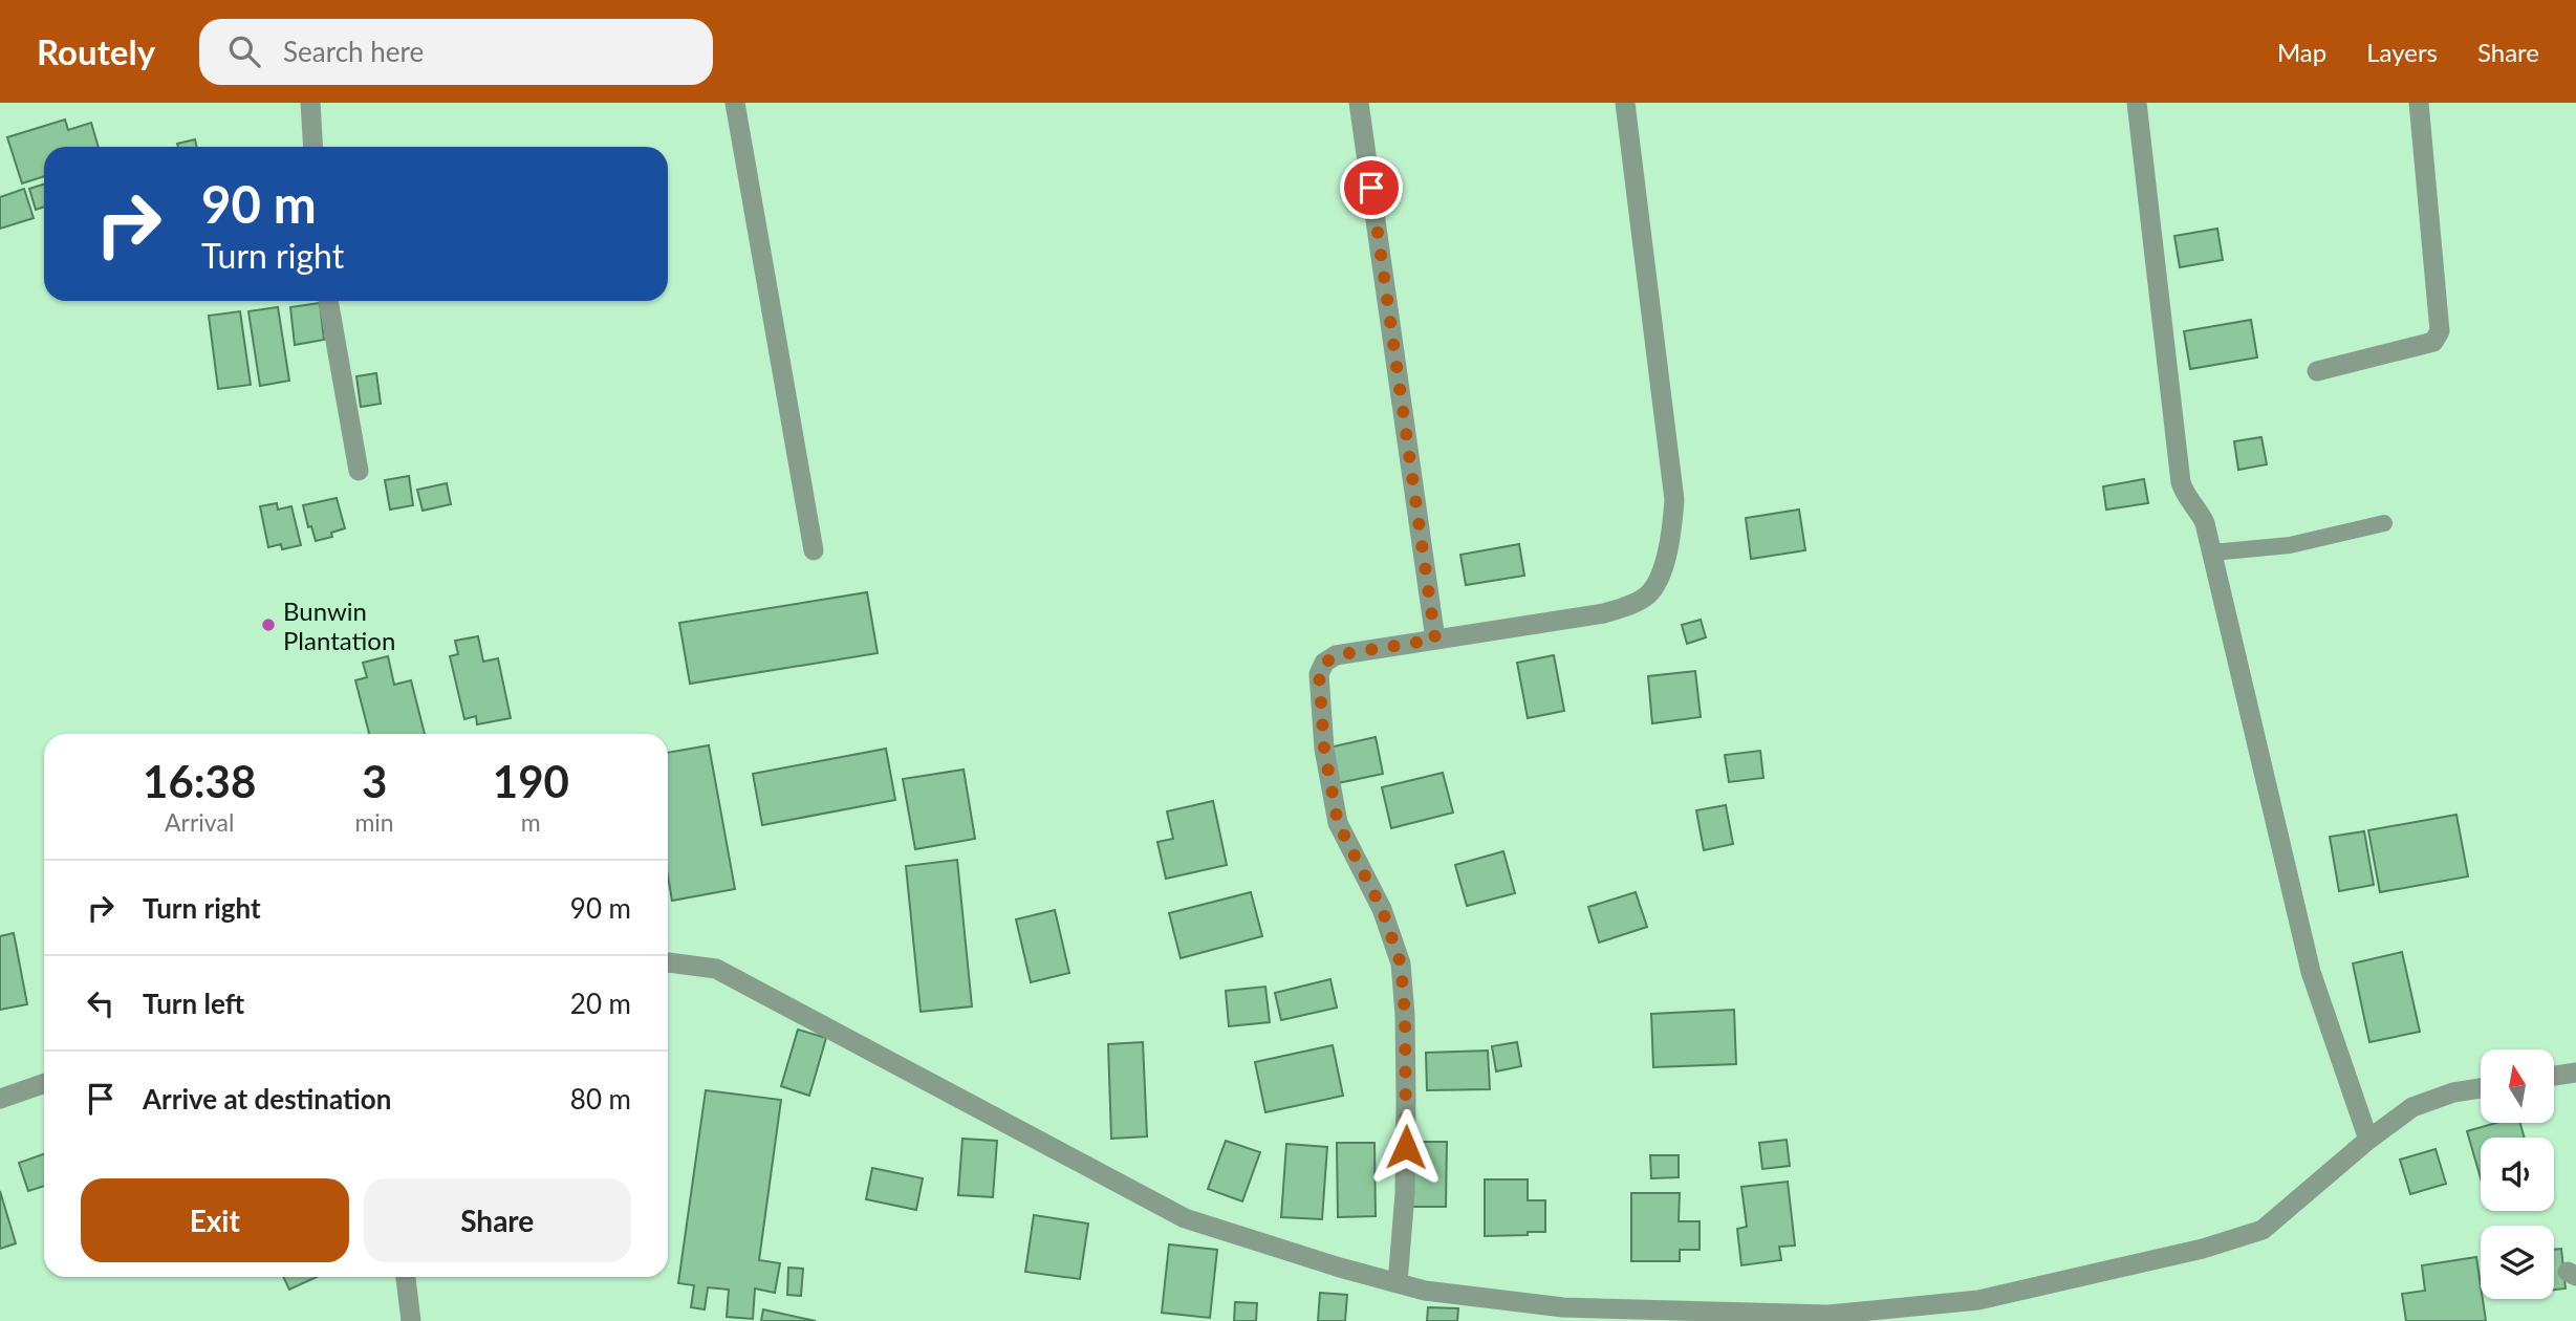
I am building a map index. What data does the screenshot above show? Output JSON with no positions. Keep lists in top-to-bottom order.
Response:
{
  "places": ["Bunwin Plantation"],
  "north": "top",
  "page": {
    "header": "Routely",
    "search": "Search here",
    "nav": ["Map", "Layers", "Share"],
    "turn": ["90 m", "Turn right"],
    "eta": [
      "16:38",
      "Arrival",
      "3",
      "min",
      "190",
      "m"
    ],
    "list": [
      {
        "name": "Turn right",
        "value": "90 m"
      },
      {
        "name": "Turn left",
        "value": "20 m"
      },
      {
        "name": "Arrive at destination",
        "value": "80 m"
      }
    ],
    "buttons": ["Exit", "Share"]
  }
}
